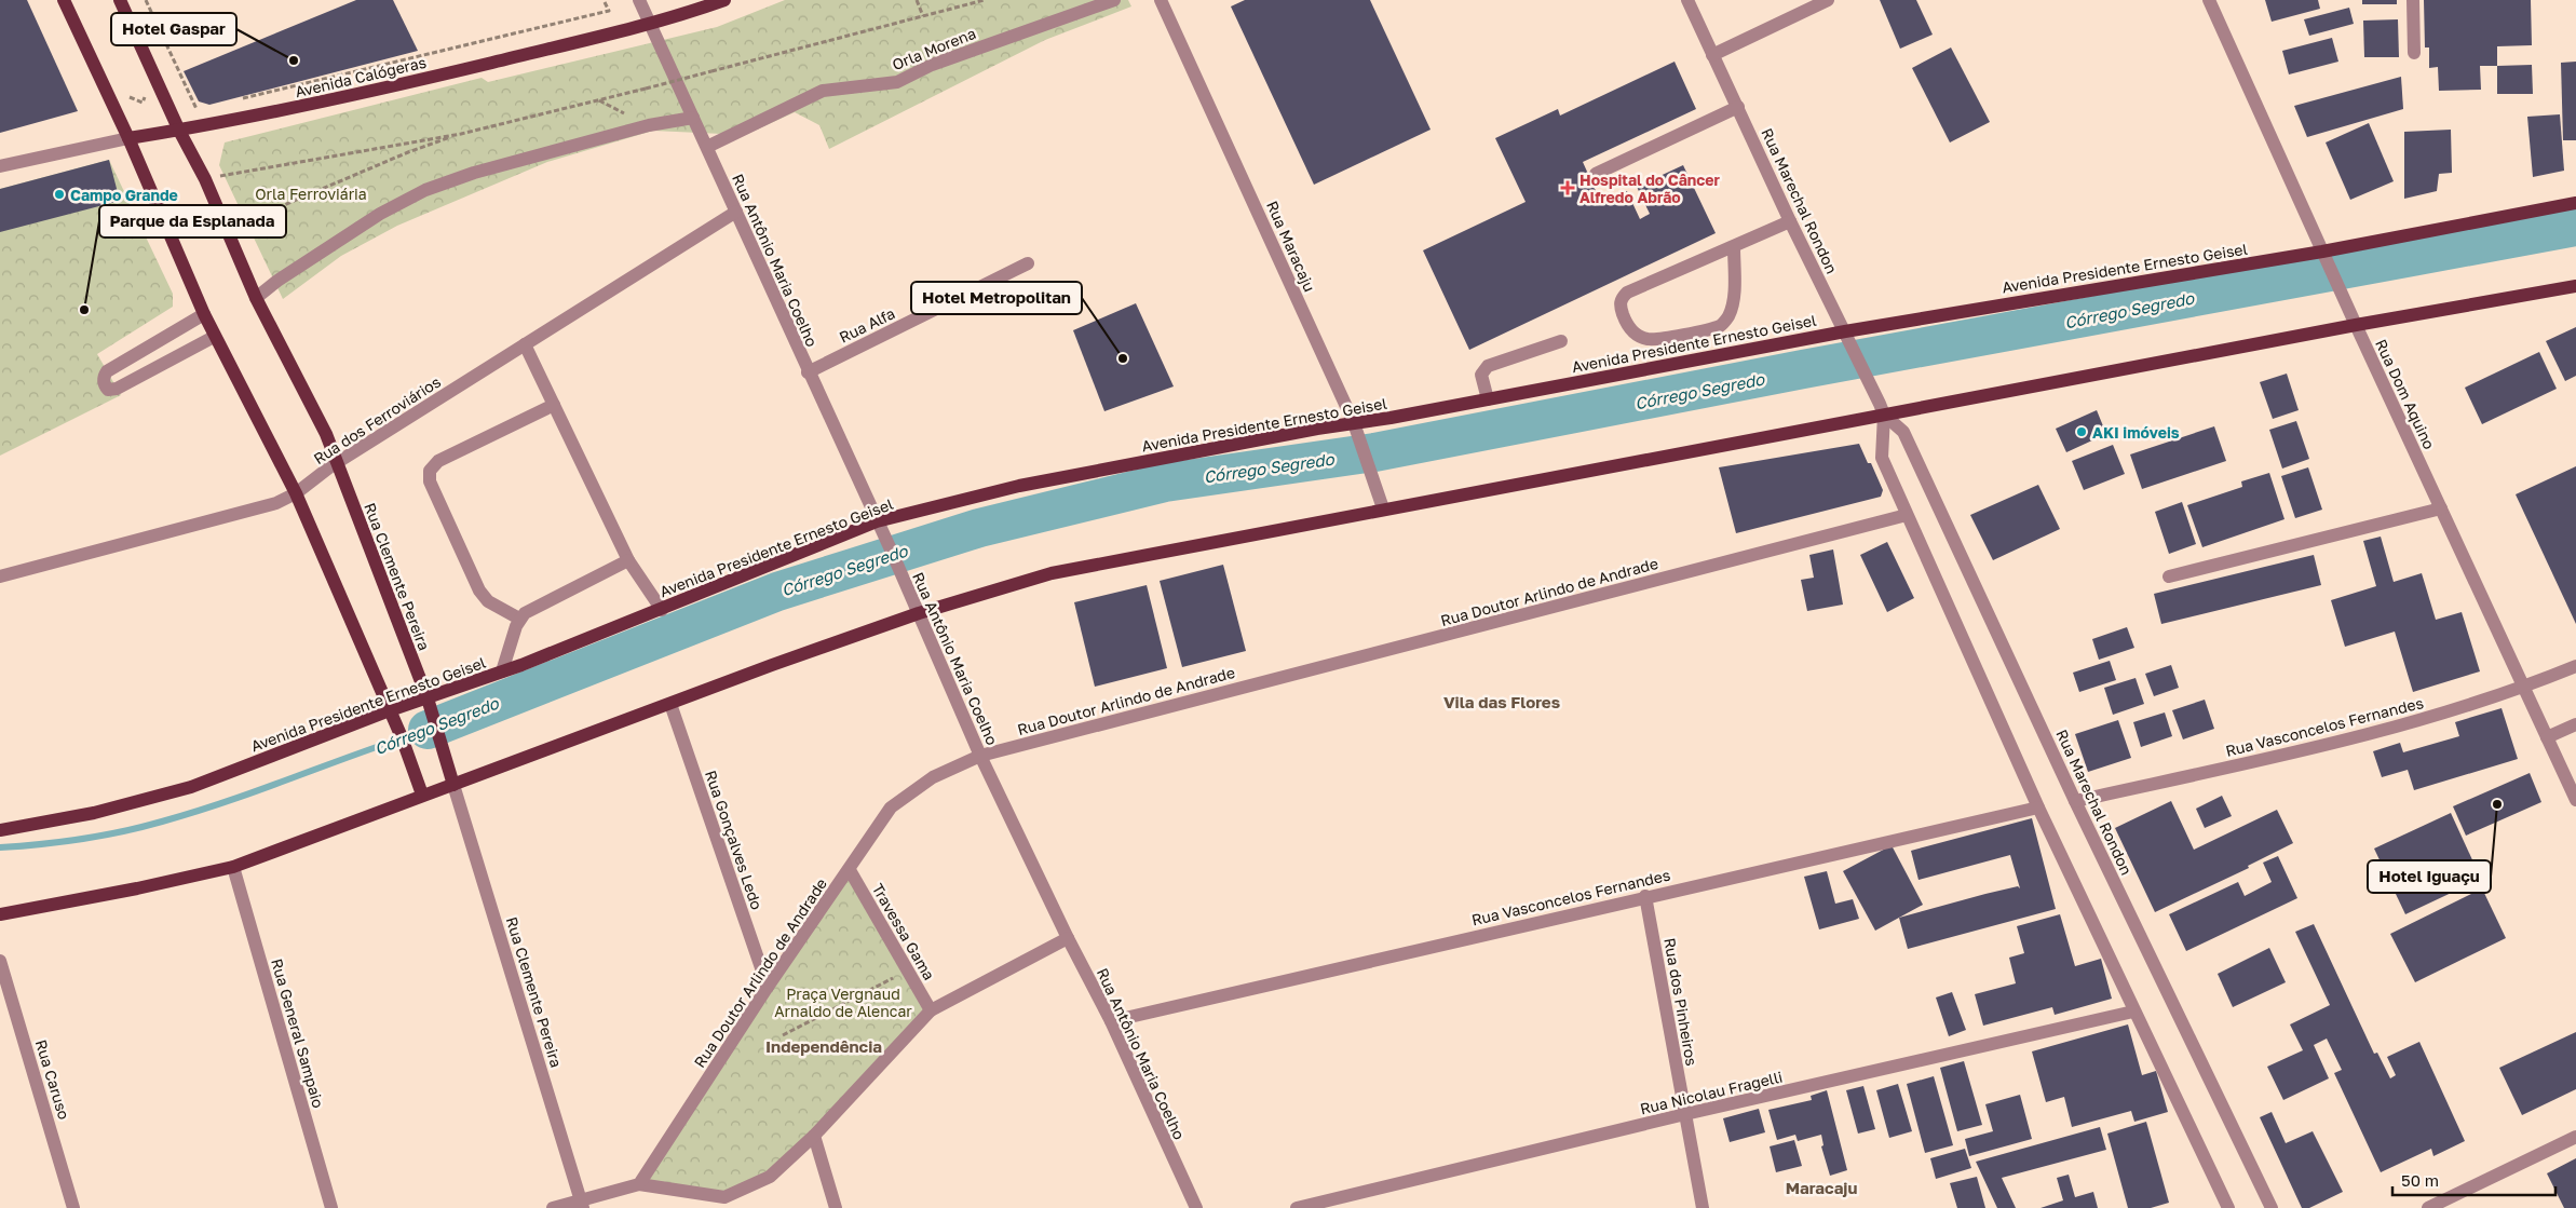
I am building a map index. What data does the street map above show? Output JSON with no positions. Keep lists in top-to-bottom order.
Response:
{
  "streets": {
    "main road": ["Avenida Calógeras", "Avenida Presidente Ernesto Geisel", "Rua Clemente Pereira"],
    "street": [
      "Orla Morena",
      "Rua Marechal Rondon",
      "Rua Maracaju",
      "Rua Antônio Maria Coelho",
      "Rua Alfa",
      "Rua Dom Aquino",
      "Rua dos Ferroviários",
      "Rua Doutor Arlindo de Andrade",
      "Rua Vasconcelos Fernandes",
      "Rua Gonçalves Ledo",
      "Travessa Gama",
      "Rua dos Pinheiros",
      "Rua General Sampaio",
      "Rua Caruso",
      "Rua Nicolau Fragelli"
    ]
  },
  "crossings": [
    ["Orla Morena", "Rua Antônio Maria Coelho"],
    ["Avenida Calógeras", "Rua Antônio Maria Coelho"],
    ["Avenida Calógeras", "Rua Clemente Pereira"],
    ["Rua Marechal Rondon", "Avenida Presidente Ernesto Geisel"],
    ["Rua Marechal Rondon", "Rua Doutor Arlindo de Andrade"],
    ["Rua Marechal Rondon", "Rua Vasconcelos Fernandes"],
    ["Rua Marechal Rondon", "Rua Nicolau Fragelli"],
    ["Rua Maracaju", "Avenida Presidente Ernesto Geisel"],
    ["Rua Antônio Maria Coelho", "Avenida Presidente Ernesto Geisel"],
    ["Rua Antônio Maria Coelho", "Rua Alfa"],
    ["Rua Antônio Maria Coelho", "Rua dos Ferroviários"],
    ["Rua Antônio Maria Coelho", "Rua Doutor Arlindo de Andrade"],
    ["Rua Antônio Maria Coelho", "Rua Vasconcelos Fernandes"],
    ["Avenida Presidente Ernesto Geisel", "Rua Dom Aquino"],
    ["Avenida Presidente Ernesto Geisel", "Rua Clemente Pereira"],
    ["Rua Dom Aquino", "Rua Vasconcelos Fernandes"],
    ["Rua dos Ferroviários", "Rua Clemente Pereira"],
    ["Rua Doutor Arlindo de Andrade", "Rua Gonçalves Ledo"],
    ["Rua Doutor Arlindo de Andrade", "Travessa Gama"],
    ["Rua Vasconcelos Fernandes", "Rua dos Pinheiros"],
    ["Rua dos Pinheiros", "Rua Nicolau Fragelli"]
  ],
  "districts": ["Vila das Flores", "Independência", "Maracaju"],
  "water": ["Córrego Segredo"],
  "parks": ["Orla Ferroviária", "Praça Vergnaud Arnaldo de Alencar"],
  "places": {
    "other": [
      "Hotel Gaspar",
      "Campo Grande",
      "Parque da Esplanada",
      "Hotel Metropolitan",
      "AKI imóveis",
      "Hotel Iguaçu"
    ],
    "health": ["Hospital do Câncer Alfredo Abrão"]
  },
  "scale_bar": "50 m"
}
